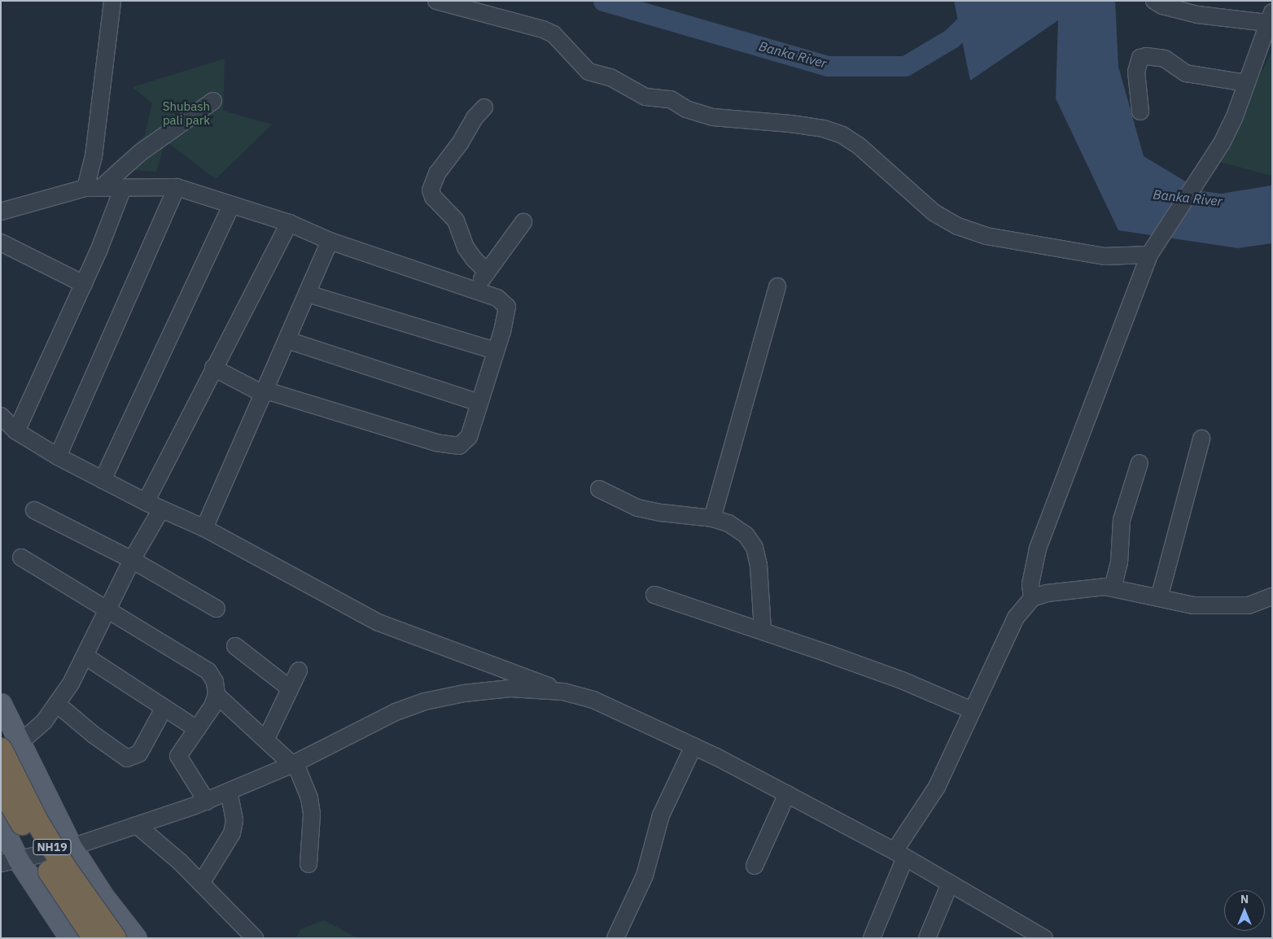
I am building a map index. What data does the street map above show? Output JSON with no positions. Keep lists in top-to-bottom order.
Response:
{
  "streets": {
    "highway": ["NH19"]
  },
  "water": ["Banka River"],
  "parks": ["Shubash pali park"],
  "north": "top"
}
